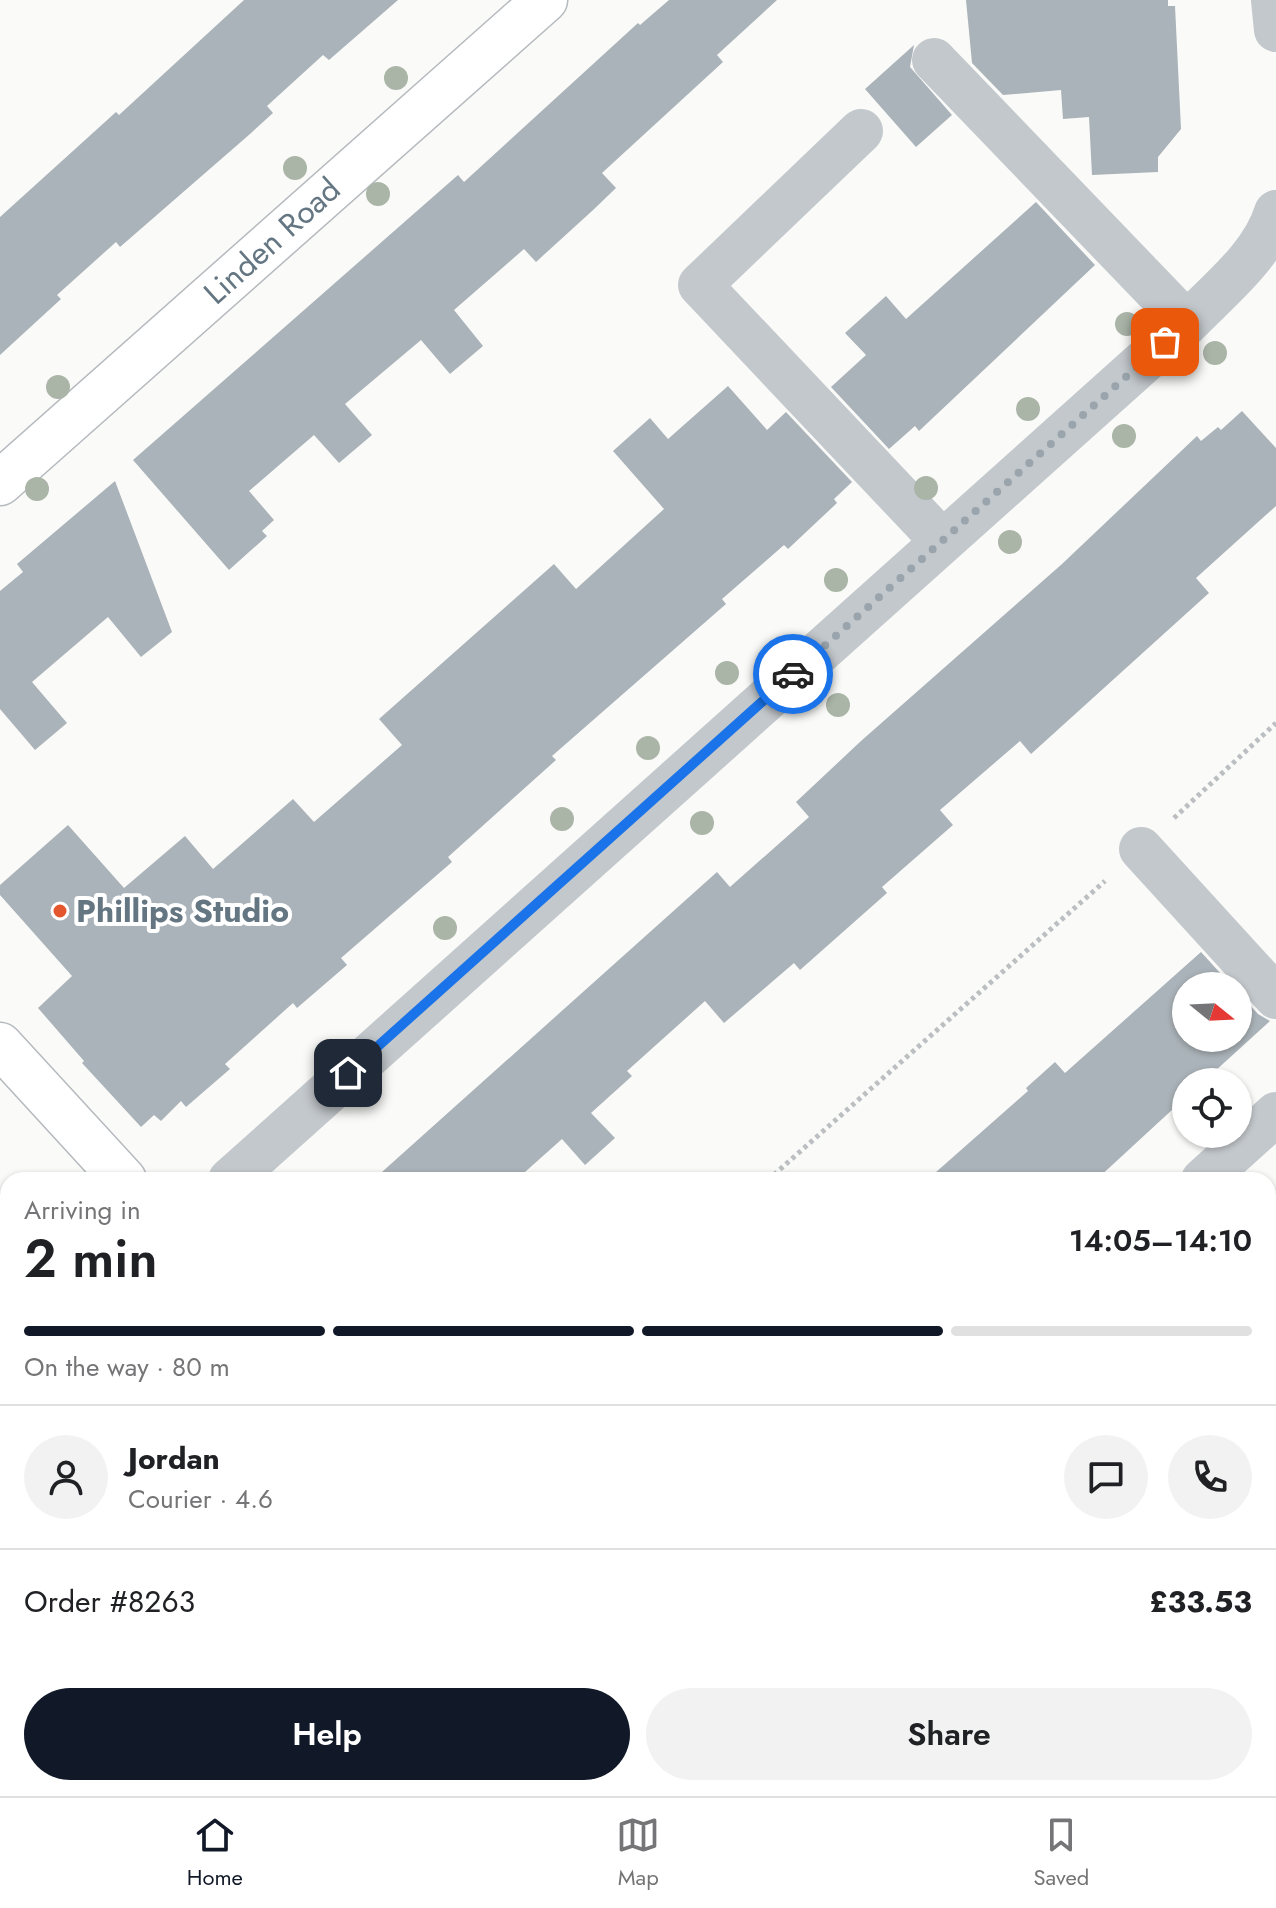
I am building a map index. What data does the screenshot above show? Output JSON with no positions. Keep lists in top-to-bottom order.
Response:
{
  "streets": {
    "main road": ["Linden Road"]
  },
  "places": ["Phillips Studio"],
  "north": "right",
  "page": {
    "heading": ["2 min", "Arriving in", "14:05–14:10"],
    "panel": [
      "Jordan",
      "Courier · 4.6",
      "Order #8263",
      "£33.53"
    ],
    "bar": "On the way · 80 m",
    "buttons": ["Help", "Share"],
    "tabs": ["Home", "Map", "Saved"]
  }
}
